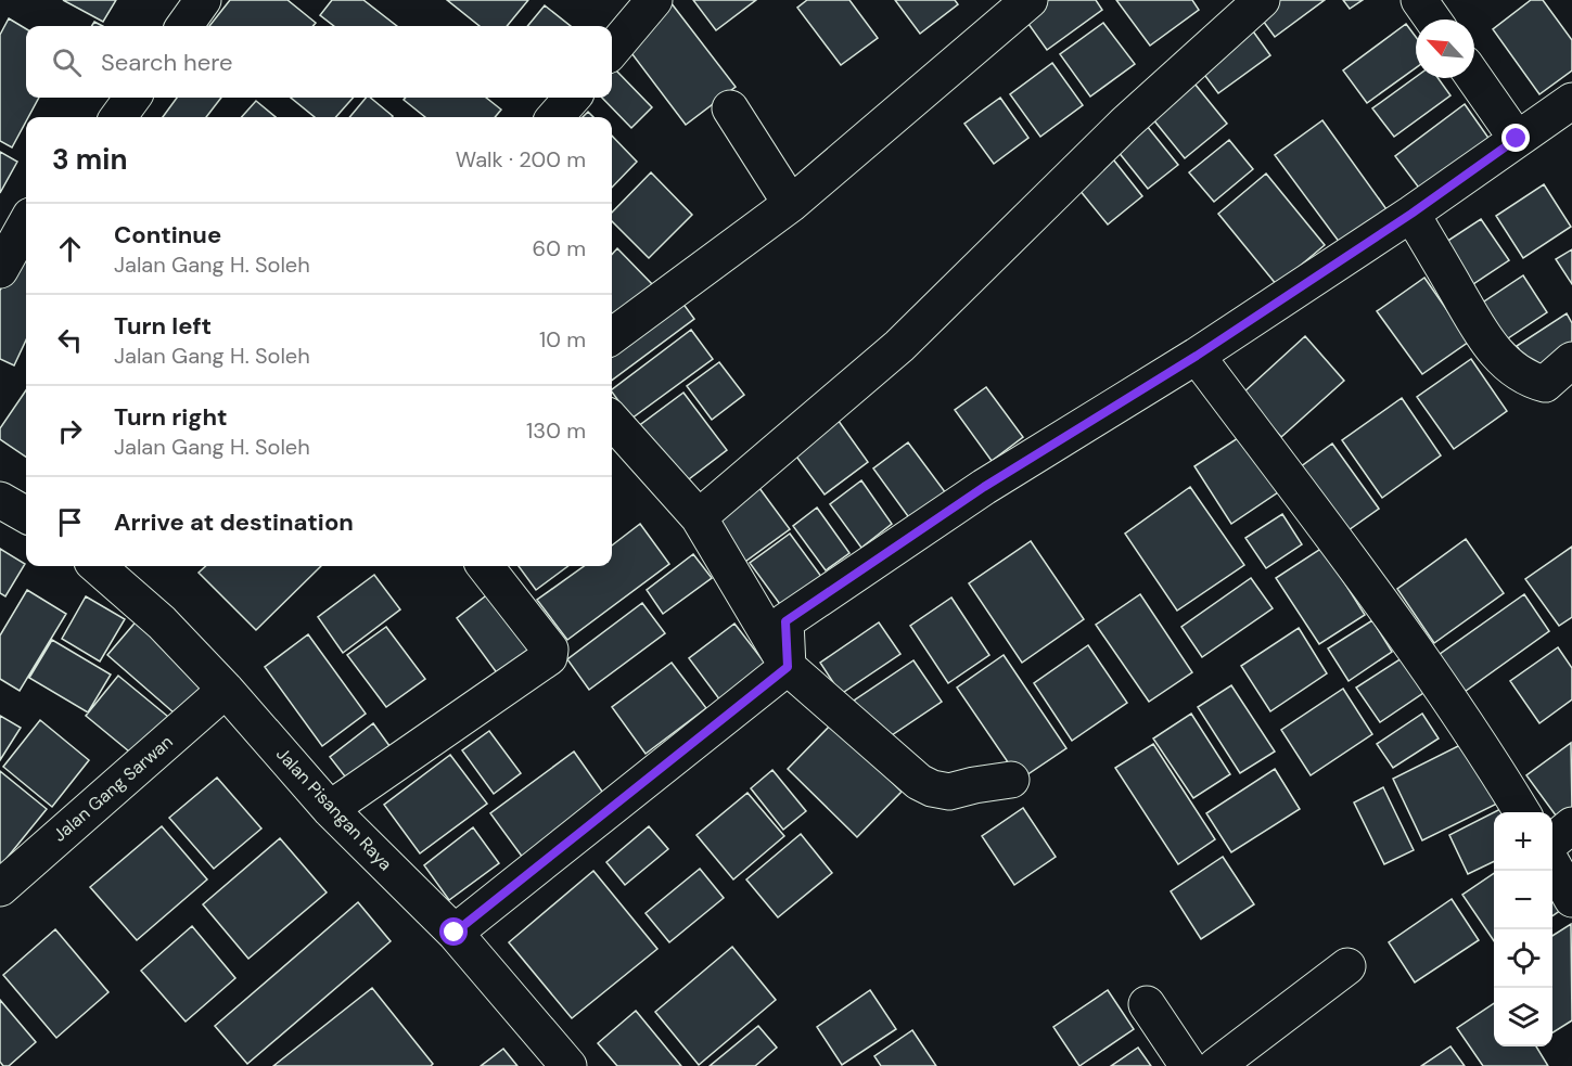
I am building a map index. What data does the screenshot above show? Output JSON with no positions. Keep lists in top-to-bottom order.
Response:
{
  "streets": {
    "street": ["Jalan Gang Sarwan", "Jalan Pisangan Raya"]
  },
  "crossings": [
    ["Jalan Gang Sarwan", "Jalan Pisangan Raya"]
  ],
  "north": "top left",
  "page": {
    "search": "Search here",
    "heading": ["3 min", "Walk · 200 m"],
    "list": [
      ["Continue", "Jalan Gang H. Soleh", "60 m"],
      ["Turn left", "Jalan Gang H. Soleh", "10 m"],
      ["Turn right", "Jalan Gang H. Soleh", "130 m"],
      "Arrive at destination"
    ],
    "map_buttons": ["+", "−"]
  }
}
